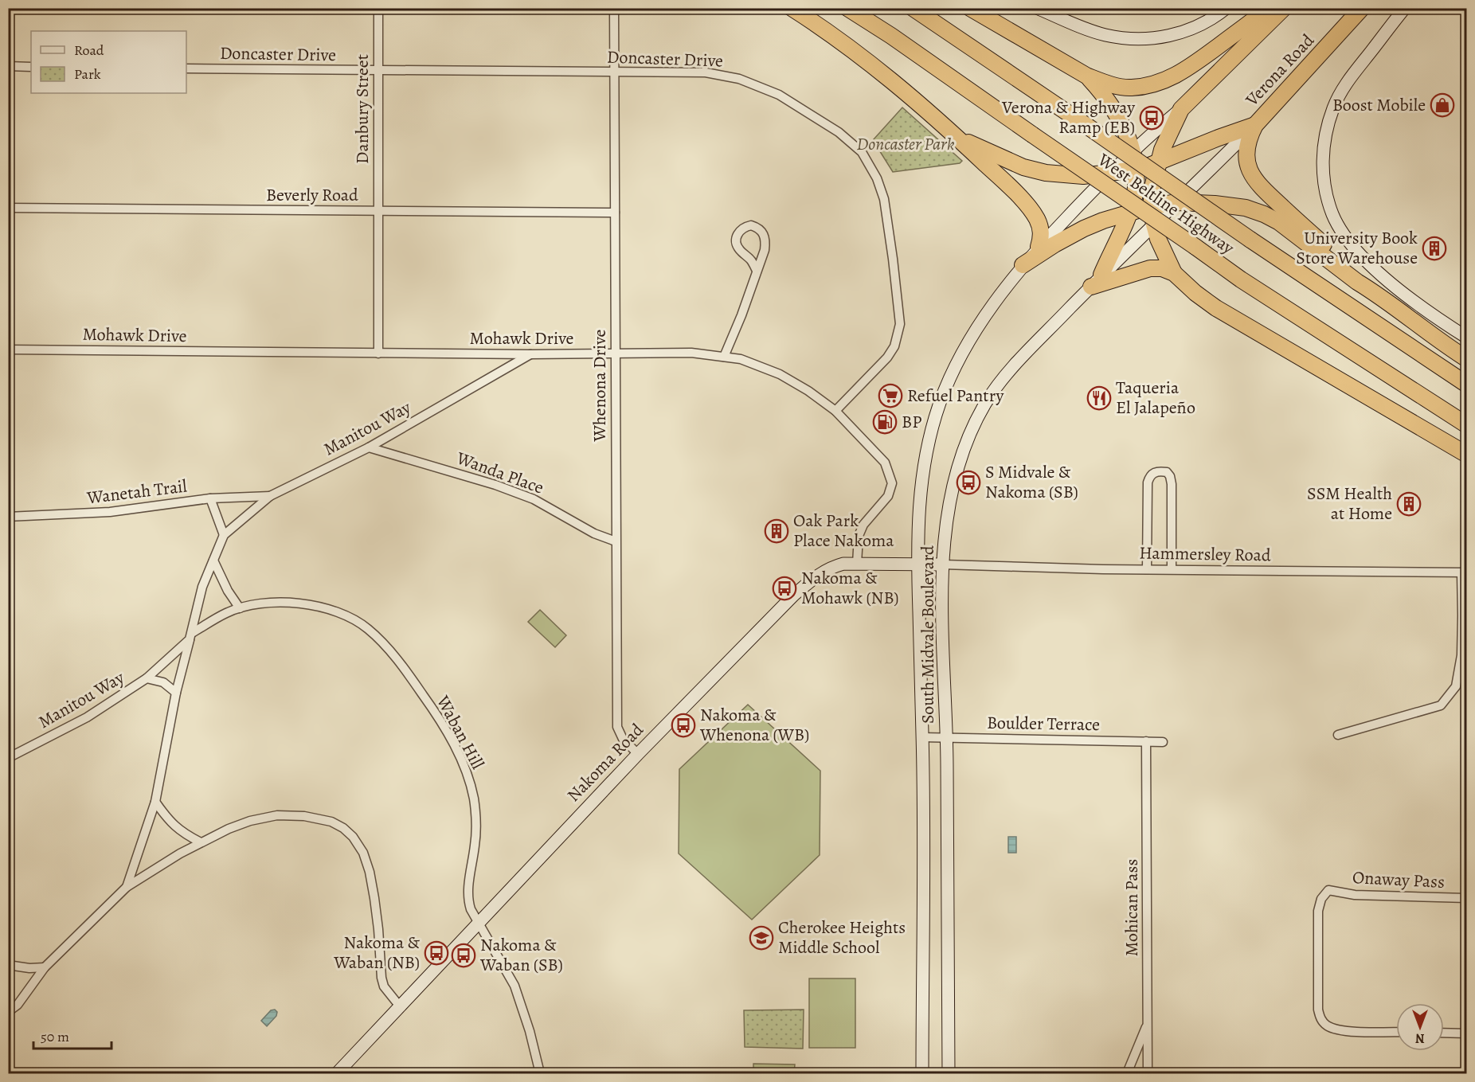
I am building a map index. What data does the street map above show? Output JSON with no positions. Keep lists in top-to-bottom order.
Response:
{
  "streets": {
    "highway": ["Verona Road", "West Beltline Highway"],
    "main road": ["South Midvale Boulevard", "Nakoma Road"],
    "street": [
      "Doncaster Drive",
      "Danbury Street",
      "Beverly Road",
      "Mohawk Drive",
      "Whenona Drive",
      "Manitou Way",
      "Wanda Place",
      "Wanetah Trail",
      "Hammersley Road",
      "Boulder Terrace",
      "Waban Hill",
      "Onaway Pass",
      "Mohican Pass"
    ]
  },
  "crossings": [
    ["Doncaster Drive", "Danbury Street"],
    ["Doncaster Drive", "Mohawk Drive"],
    ["Doncaster Drive", "Whenona Drive"],
    ["Verona Road", "South Midvale Boulevard"],
    ["Danbury Street", "Beverly Road"],
    ["Danbury Street", "Mohawk Drive"],
    ["Beverly Road", "Whenona Drive"],
    ["Mohawk Drive", "Whenona Drive"],
    ["Mohawk Drive", "Manitou Way"],
    ["Mohawk Drive", "Nakoma Road"],
    ["Whenona Drive", "Wanda Place"],
    ["Whenona Drive", "Nakoma Road"],
    ["Manitou Way", "Wanda Place"],
    ["Manitou Way", "Wanetah Trail"],
    ["Manitou Way", "Waban Hill"],
    ["Hammersley Road", "South Midvale Boulevard"],
    ["Hammersley Road", "Nakoma Road"],
    ["South Midvale Boulevard", "Boulder Terrace"],
    ["South Midvale Boulevard", "Nakoma Road"],
    ["Boulder Terrace", "Mohican Pass"],
    ["Waban Hill", "Nakoma Road"]
  ],
  "parks": ["Doncaster Park"],
  "places": {
    "shop": ["Boost Mobile"],
    "bus stop": [
      "Verona & Highway Ramp (EB)",
      "S Midvale & Nakoma (SB)",
      "Nakoma & Mohawk (NB)",
      "Nakoma & Whenona (WB)",
      "Nakoma & Waban (NB)",
      "Nakoma & Waban (SB)"
    ],
    "building": ["University Book Store Warehouse", "SSM Health at Home", "Oak Park Place Nakoma"],
    "supermarket": ["Refuel Pantry"],
    "restaurant": ["Taqueria El Jalapeño"],
    "fuel station": ["BP"],
    "school or university": ["Cherokee Heights Middle School"]
  },
  "legend": ["Road", "Park"],
  "scale_bar": "50 m",
  "north": "bottom"
}
